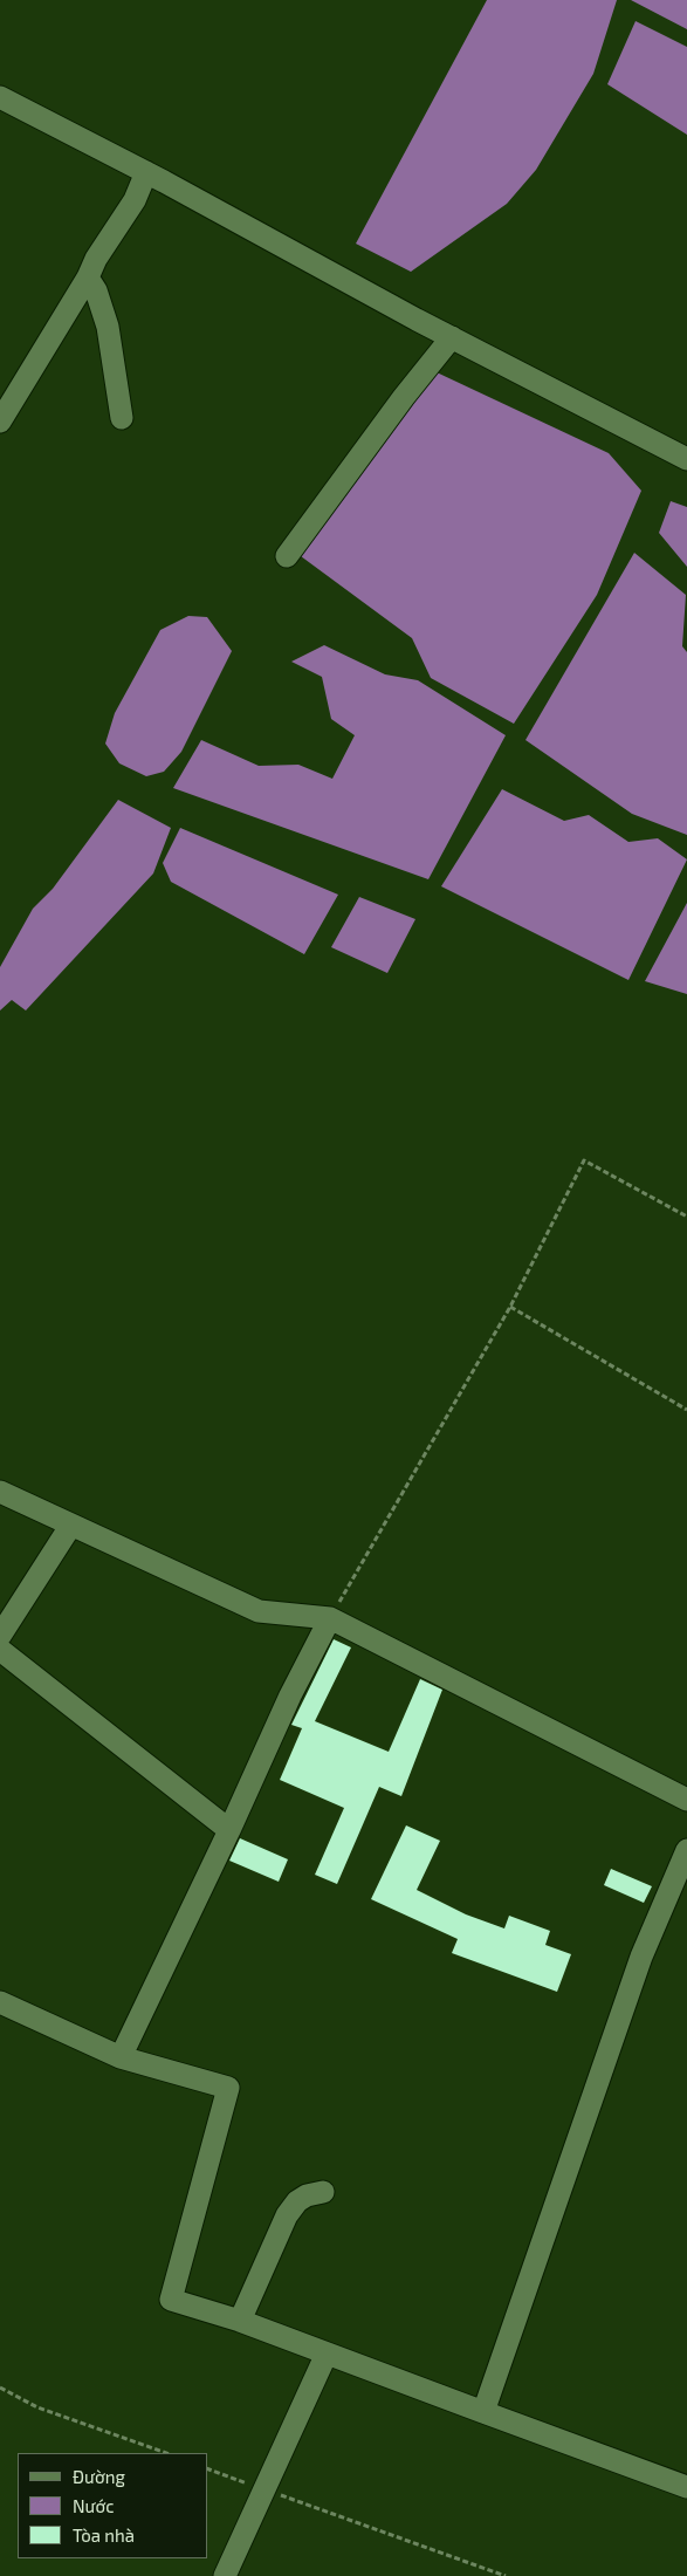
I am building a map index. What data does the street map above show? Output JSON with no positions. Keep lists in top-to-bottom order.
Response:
{
  "legend": ["Đường", "Nước", "Tòa nhà"]
}
